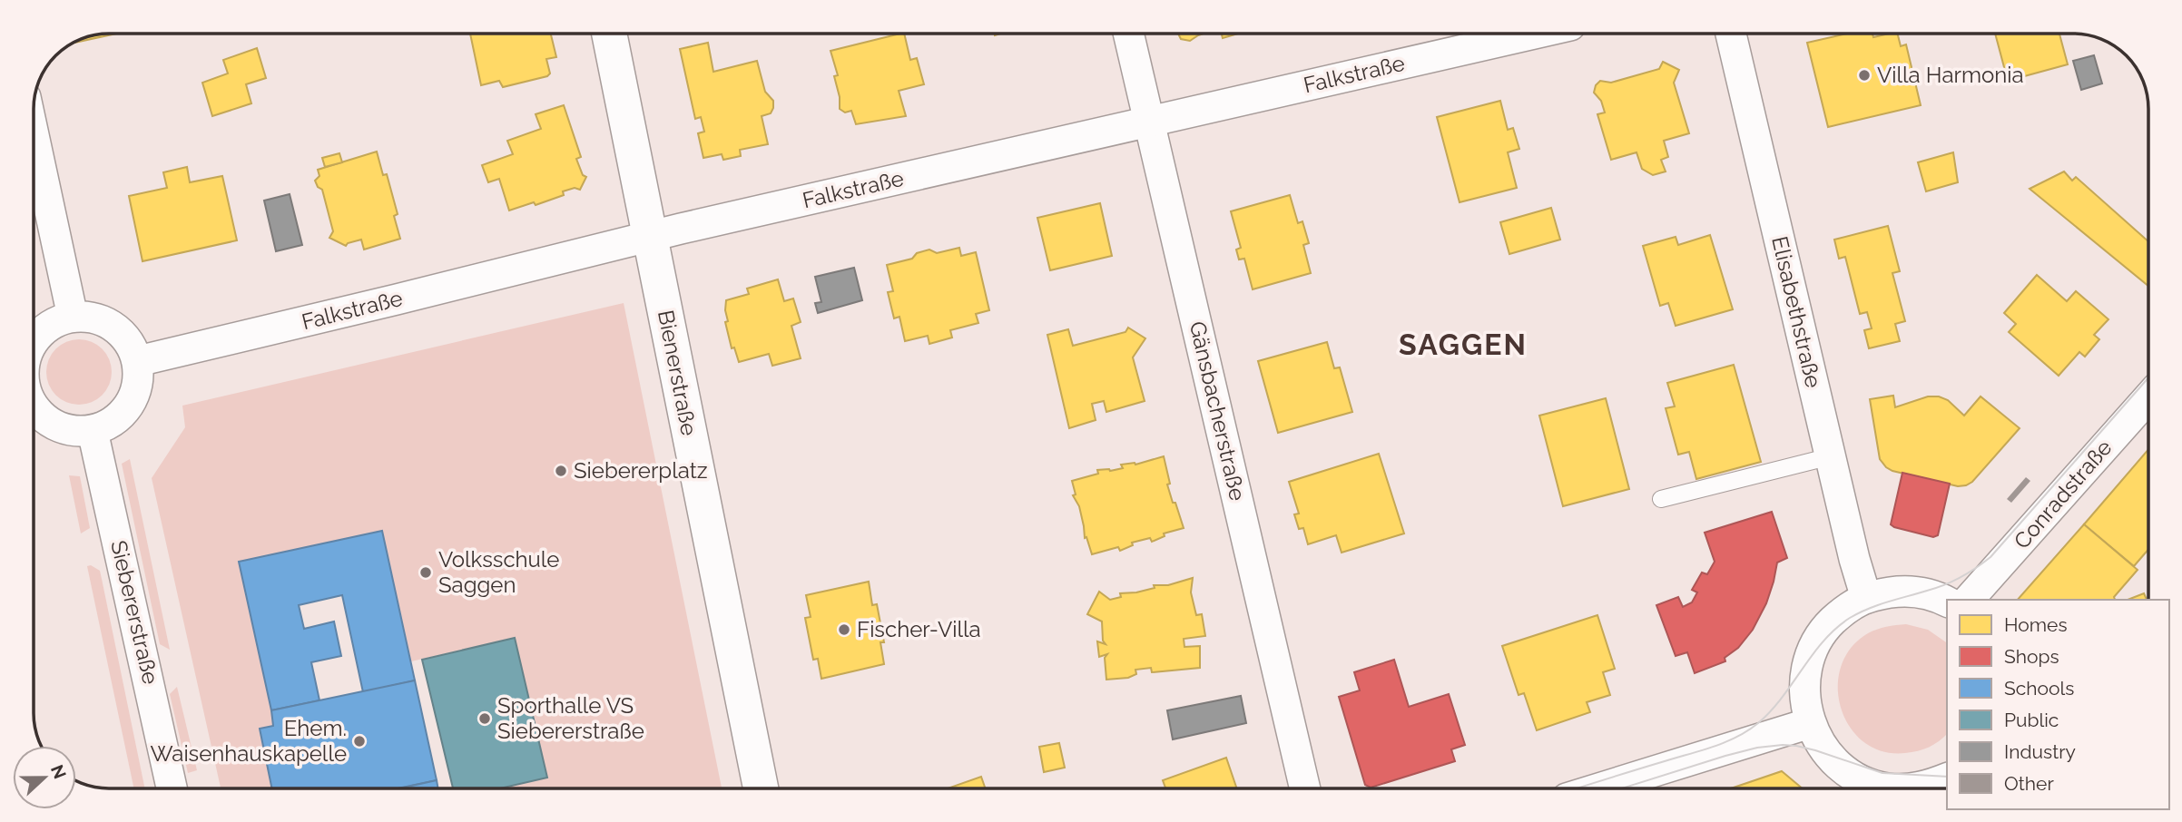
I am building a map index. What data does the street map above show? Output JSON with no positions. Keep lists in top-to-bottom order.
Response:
{
  "streets": {
    "street": [
      "Falkstraße",
      "Elisabethstraße",
      "Bienerstraße",
      "Gänsbacherstraße",
      "Conradstraße",
      "Siebererstraße"
    ]
  },
  "crossings": [
    ["Falkstraße", "Bienerstraße"],
    ["Falkstraße", "Gänsbacherstraße"]
  ],
  "districts": ["SAGGEN"],
  "places": [
    "Villa Harmonia",
    "Siebererplatz",
    "Volksschule Saggen",
    "Fischer-Villa",
    "Sporthalle VS Siebererstraße",
    "Ehem. Waisenhauskapelle"
  ],
  "legend": [
    "Homes",
    "Shops",
    "Schools",
    "Public",
    "Industry",
    "Other"
  ],
  "north": "right"
}
